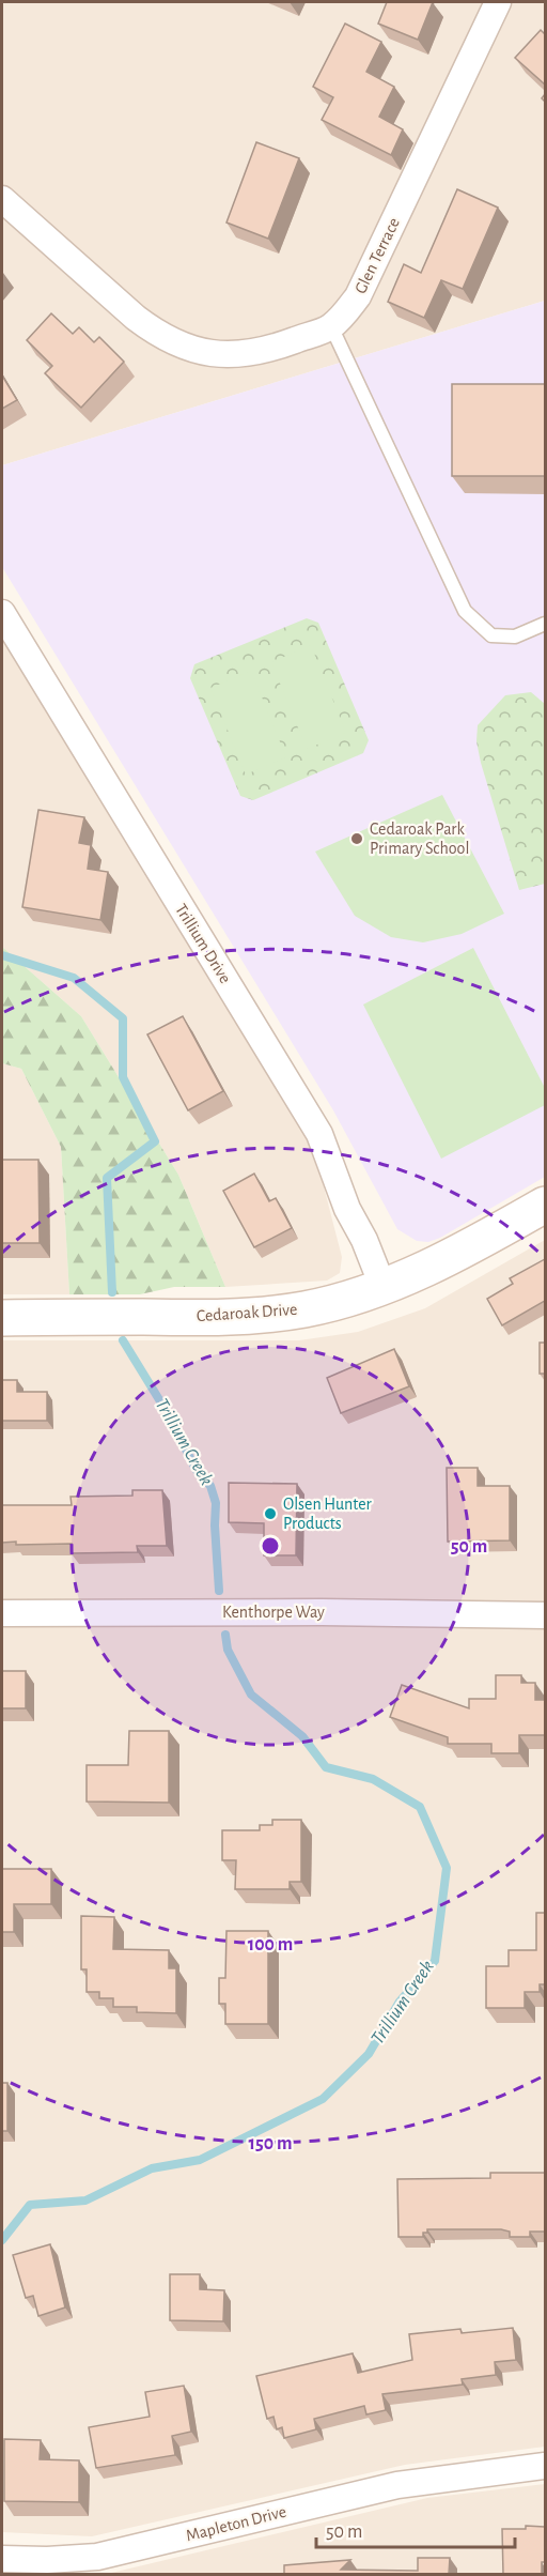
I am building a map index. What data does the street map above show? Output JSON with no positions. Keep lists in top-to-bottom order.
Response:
{
  "streets": {
    "street": [
      "Glen Terrace",
      "Trillium Drive",
      "Cedaroak Drive",
      "Kenthorpe Way",
      "Mapleton Drive"
    ]
  },
  "crossings": [
    ["Trillium Drive", "Cedaroak Drive"]
  ],
  "water": ["Trillium Creek"],
  "places": ["Cedaroak Park Primary School", "Olsen Hunter Products"],
  "scale_bar": "50 m",
  "rings": ["50 m", "100 m", "150 m"]
}
